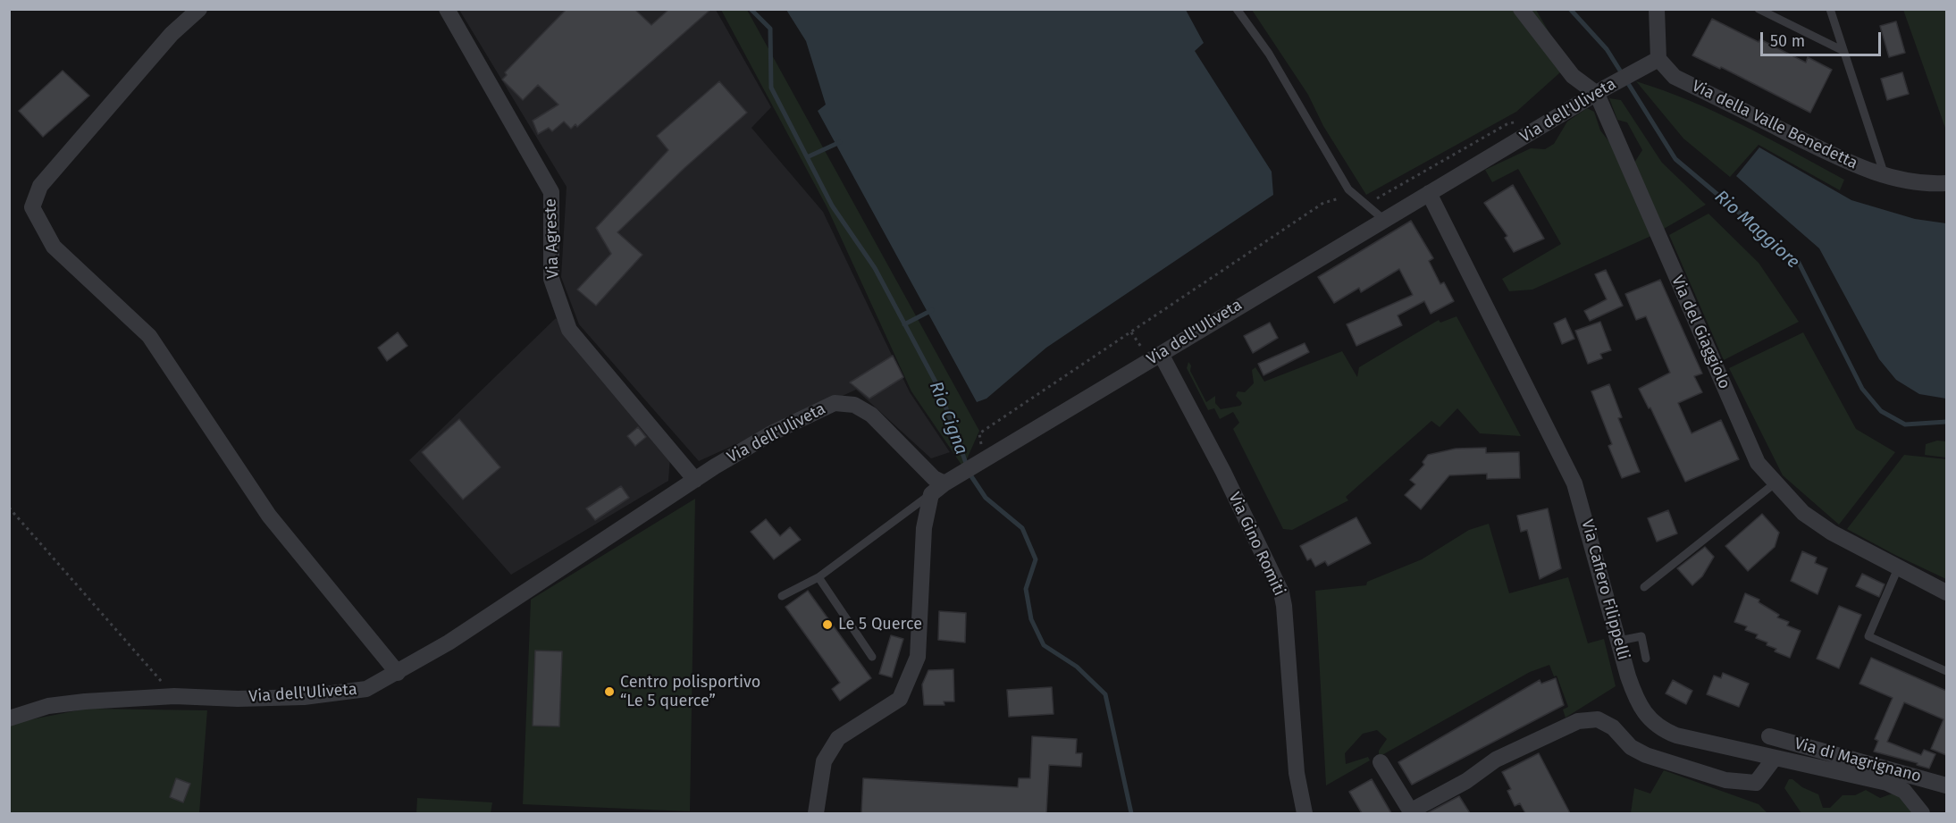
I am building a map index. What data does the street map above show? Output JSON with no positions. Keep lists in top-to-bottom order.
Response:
{
  "streets": {
    "street": [
      "Via dell'Uliveta",
      "Via della Valle Benedetta",
      "Via Agreste",
      "Via del Giaggiolo",
      "Via Gino Romiti",
      "Via Cafiero Filippelli",
      "Via di Magrignano"
    ]
  },
  "crossings": [
    ["Via dell'Uliveta", "Via della Valle Benedetta"],
    ["Via dell'Uliveta", "Via Agreste"],
    ["Via dell'Uliveta", "Via del Giaggiolo"],
    ["Via dell'Uliveta", "Via Gino Romiti"],
    ["Via dell'Uliveta", "Via Cafiero Filippelli"]
  ],
  "water": ["Rio Maggiore", "Rio Cigna"],
  "places": ["Le 5 Querce", "Centro polisportivo “Le 5 querce”"],
  "scale_bar": "50 m"
}
